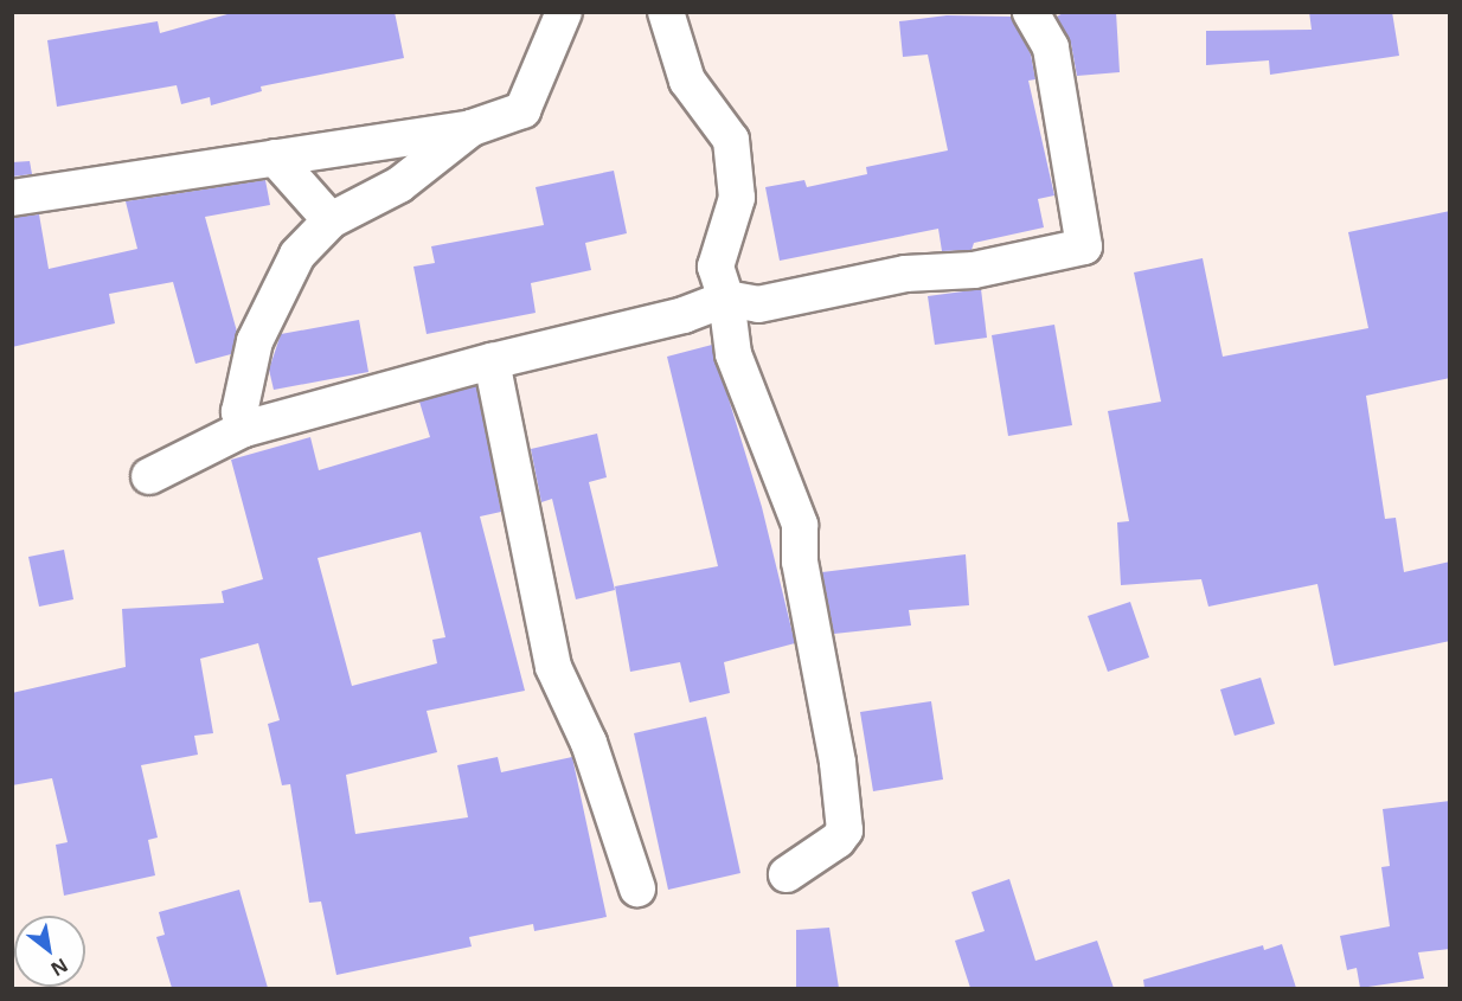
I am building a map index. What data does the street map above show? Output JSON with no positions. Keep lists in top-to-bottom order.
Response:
{
  "north": "bottom right"
}
